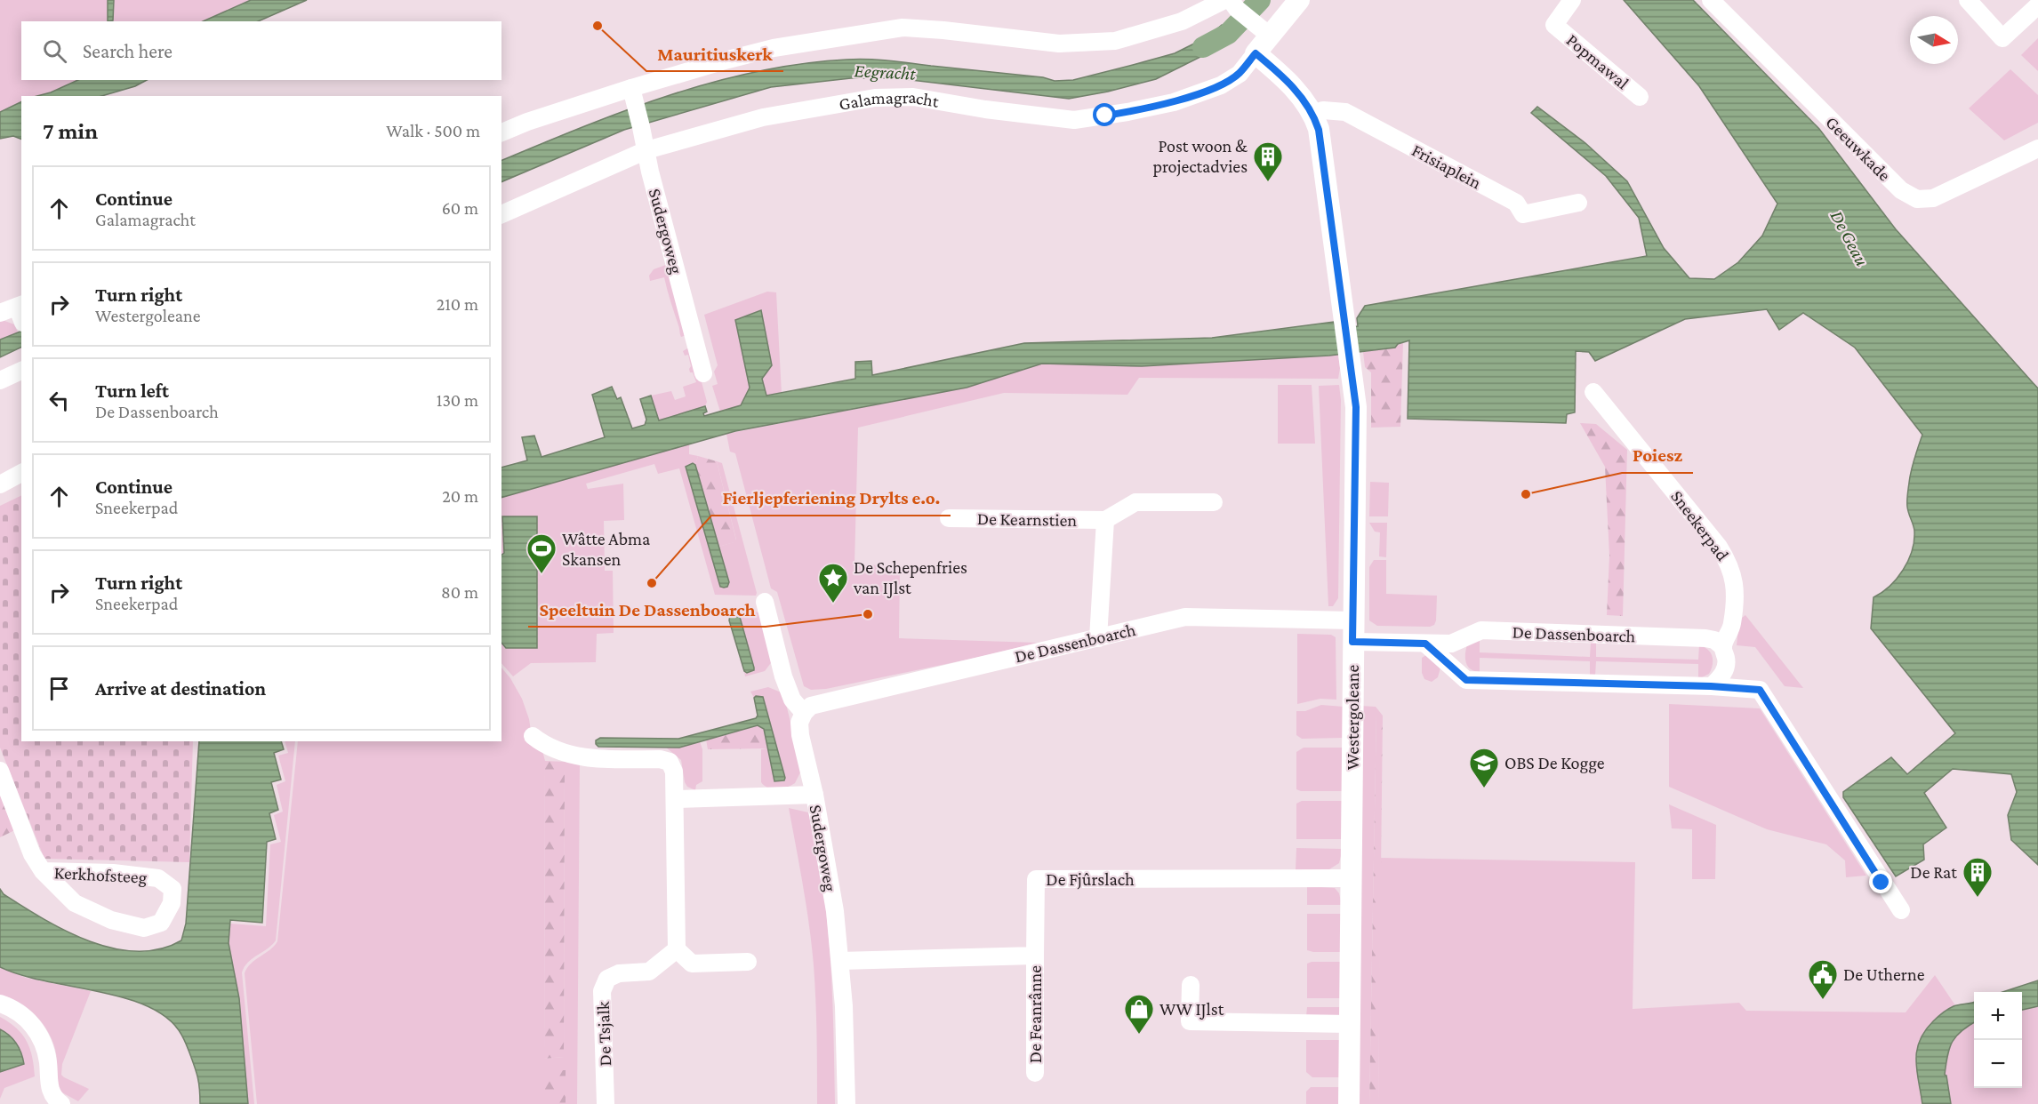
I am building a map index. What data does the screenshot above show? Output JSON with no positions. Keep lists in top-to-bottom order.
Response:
{
  "streets": {
    "street": [
      "Popmawal",
      "Galamagracht",
      "Geeuwkade",
      "Frisiaplein",
      "Sudergoweg",
      "De Kearnstien",
      "Sneekerpad",
      "De Dassenboarch",
      "Westergoleane",
      "Kerkhofsteeg",
      "De Fjûrslach",
      "De Feanrânne",
      "De Tsjalk"
    ]
  },
  "crossings": [
    ["Galamagracht", "Sudergoweg"],
    ["Galamagracht", "Westergoleane"],
    ["Frisiaplein", "Westergoleane"],
    ["Sudergoweg", "De Dassenboarch"],
    ["Sneekerpad", "De Dassenboarch"],
    ["De Dassenboarch", "Westergoleane"],
    ["Westergoleane", "De Fjûrslach"],
    ["De Fjûrslach", "De Feanrânne"]
  ],
  "water": ["Eegracht", "De Geau"],
  "places": {
    "other": [
      "Mauritiuskerk",
      "Poiesz",
      "Fierljepferiening Drylts e.o.",
      "Speeltuin De Dassenboarch"
    ],
    "building": ["Post woon & projectadvies", "De Rat"],
    "sports": ["Wâtte Abma Skansen"],
    "place": ["De Schepenfries van IJlst"],
    "school or university": ["OBS De Kogge"],
    "public building": ["De Utherne"],
    "shop": ["WW IJlst"]
  },
  "north": "right",
  "page": {
    "search": "Search here",
    "heading": ["7 min", "Walk · 500 m"],
    "list": [
      ["Continue", "Galamagracht", "60 m"],
      ["Turn right", "Westergoleane", "210 m"],
      ["Turn left", "De Dassenboarch", "130 m"],
      ["Continue", "Sneekerpad", "20 m"],
      ["Turn right", "Sneekerpad", "80 m"],
      "Arrive at destination"
    ],
    "map_buttons": ["+", "−"]
  }
}
